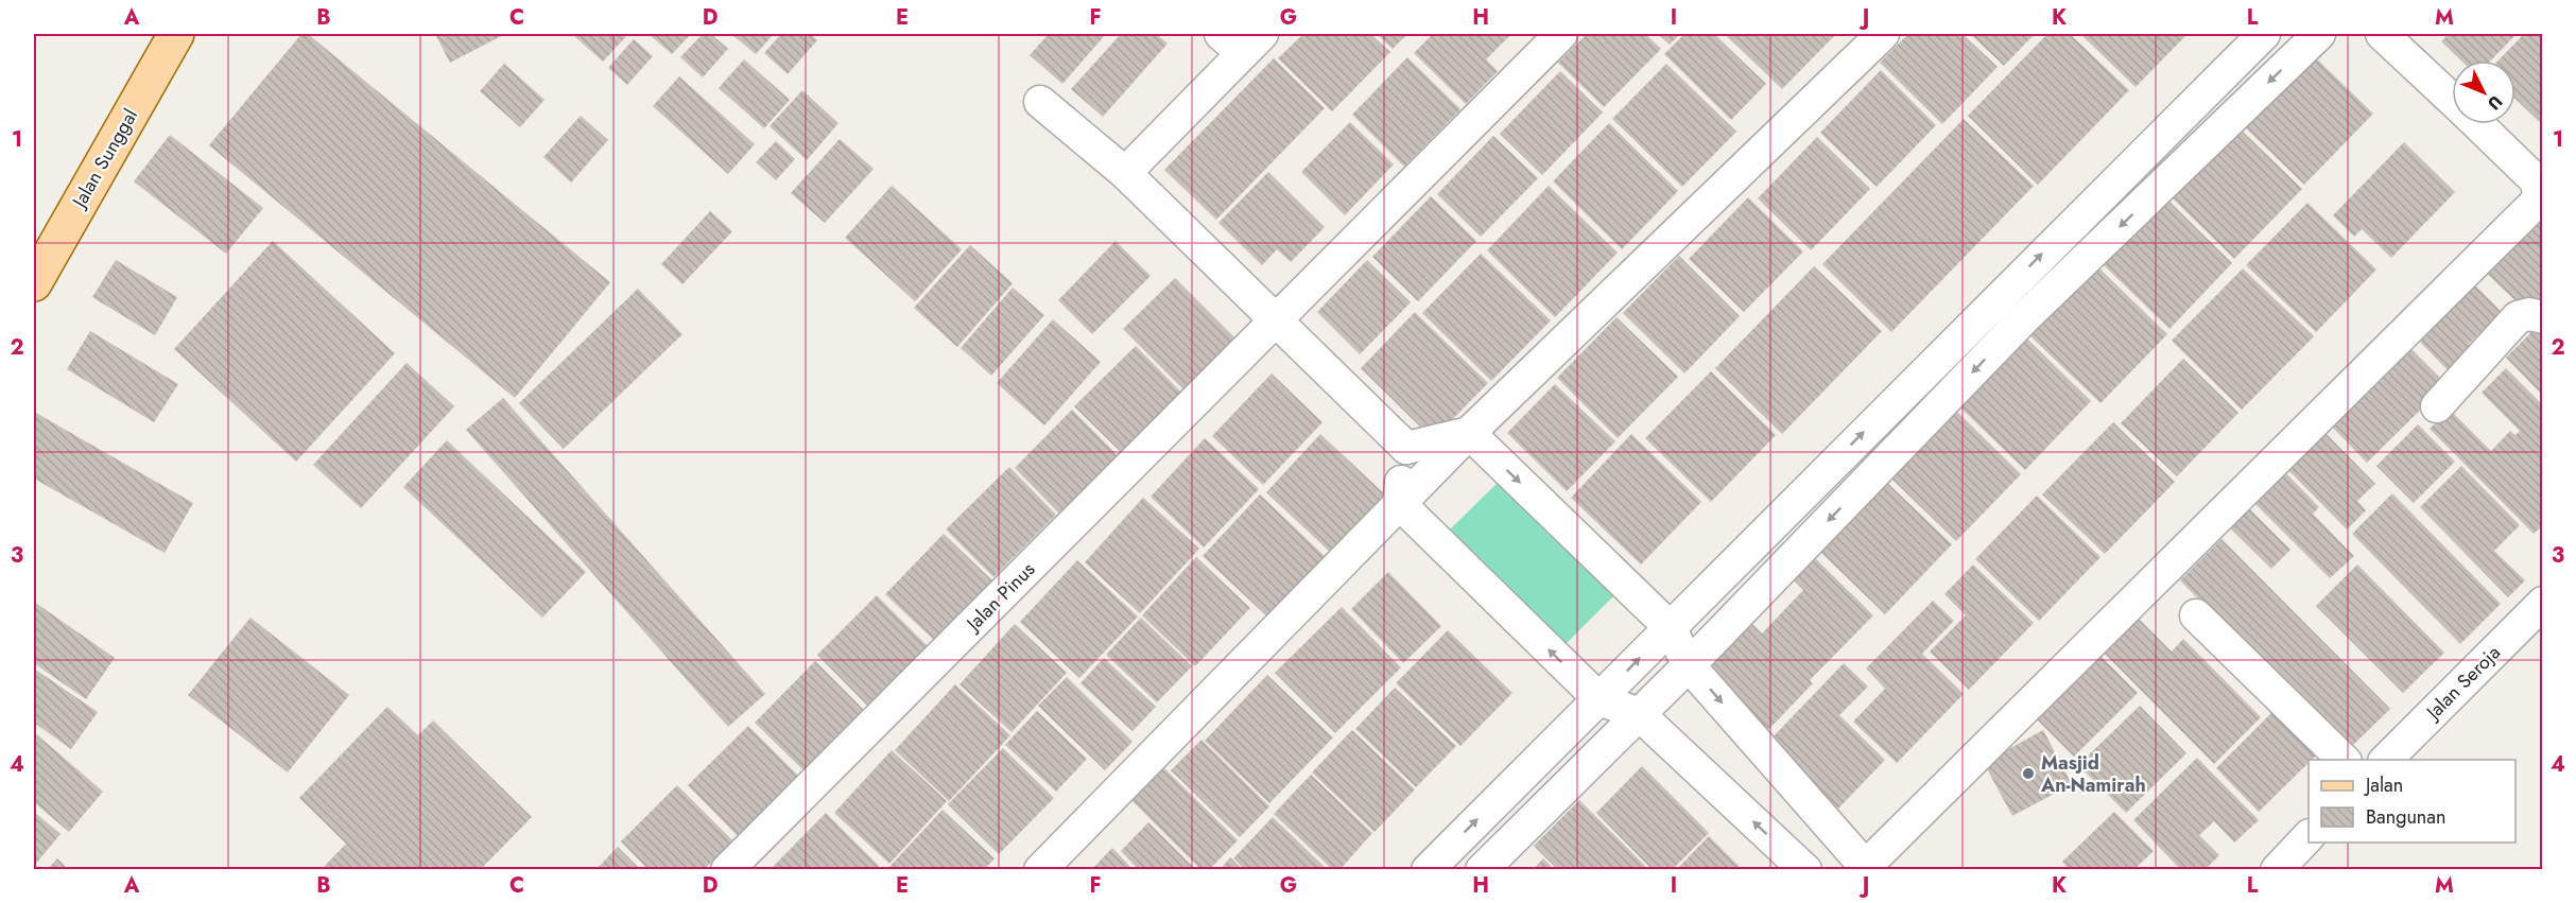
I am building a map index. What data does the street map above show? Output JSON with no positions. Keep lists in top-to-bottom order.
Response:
{
  "streets": {
    "main road": ["Jalan Sunggal"],
    "street": ["Jalan Pinus", "Jalan Seroja"]
  },
  "places": ["Masjid An-Namirah"],
  "legend": ["Jalan", "Bangunan"],
  "north": "bottom right",
  "grid": {
    "columns": [
      "A",
      "B",
      "C",
      "D",
      "E",
      "F",
      "G",
      "H",
      "I",
      "J",
      "K",
      "L",
      "M"
    ],
    "rows": [
      "1",
      "2",
      "3",
      "4"
    ]
  }
}
